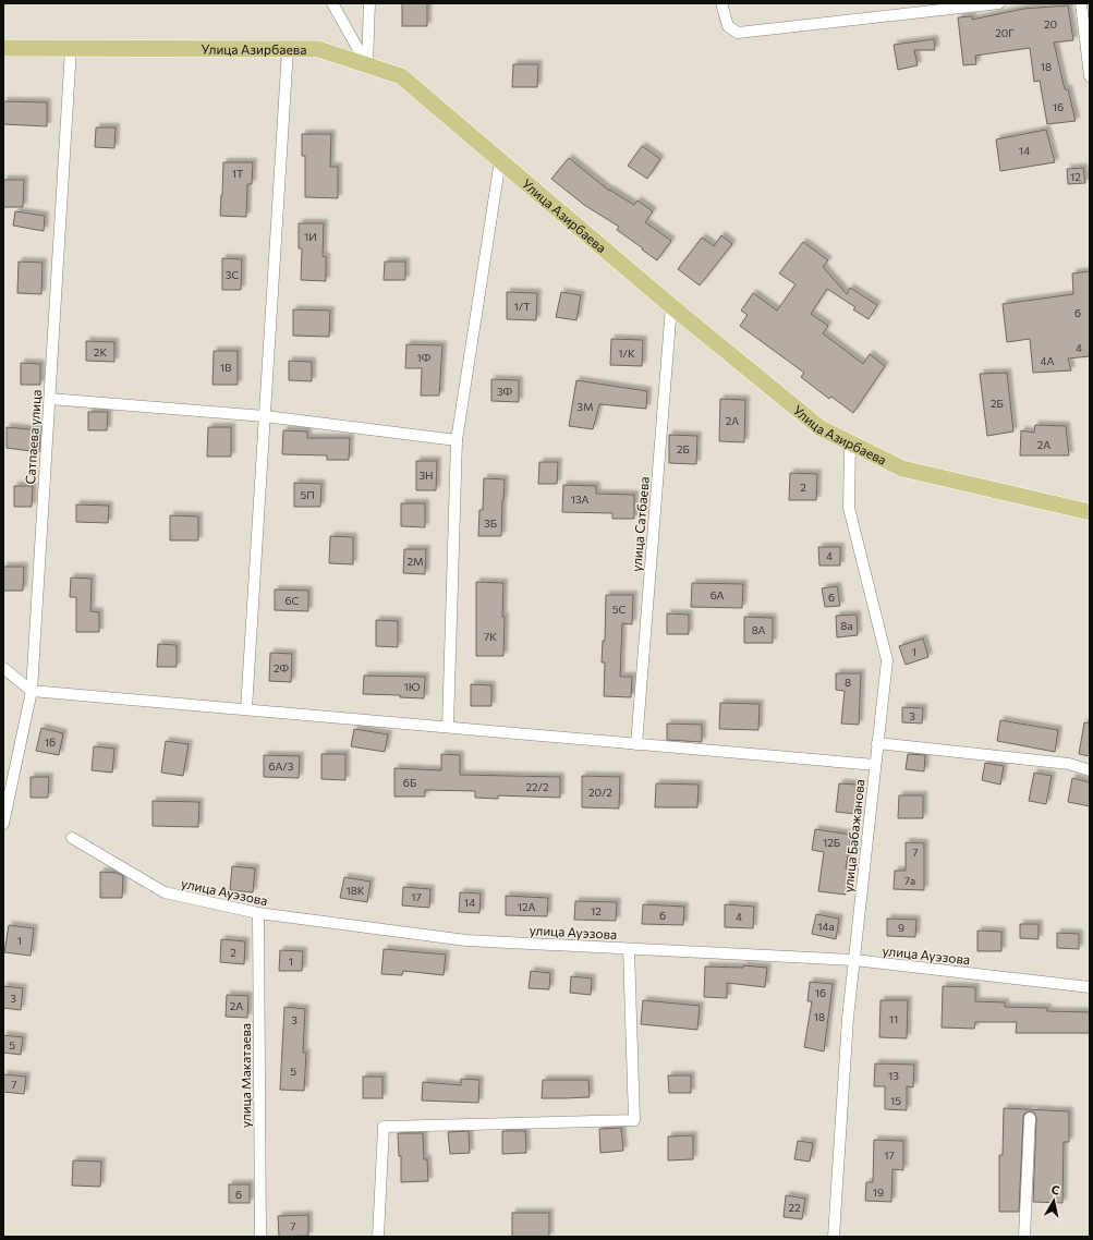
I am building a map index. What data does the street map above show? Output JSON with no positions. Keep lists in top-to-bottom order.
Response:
{
  "streets": {
    "main road": ["Улица Азирбаева"],
    "street": [
      "Сатпаева улица",
      "улица Сатбаева",
      "улица Бабажанова",
      "улица Ауэзова",
      "улица Макатаева"
    ]
  },
  "crossings": [
    ["Улица Азирбаева", "Сатпаева улица"],
    ["Улица Азирбаева", "улица Сатбаева"],
    ["Улица Азирбаева", "улица Бабажанова"],
    ["улица Бабажанова", "улица Ауэзова"],
    ["улица Ауэзова", "улица Макатаева"]
  ],
  "house_numbers": [
    "20",
    "20Г",
    "18",
    "16",
    "14",
    "1Т",
    "12",
    "1И",
    "3С",
    "1/Т",
    "6",
    "4",
    "2К",
    "1/К",
    "1Ф",
    "4А",
    "1В",
    "3Ф",
    "2Б",
    "3М",
    "2А",
    "2А",
    "2Б",
    "3H",
    "2",
    "5П",
    "13А",
    "3Б",
    "4",
    "2M",
    "6А",
    "6",
    "6С",
    "5С",
    "8а",
    "8А",
    "7К",
    "1",
    "2Ф",
    "8",
    "1Ю",
    "3",
    "1б",
    "6А/3",
    "6Б",
    "22/2",
    "20/2",
    "12Б",
    "7",
    "7а",
    "18К",
    "17",
    "14",
    "12А",
    "12",
    "6",
    "4",
    "14а",
    "9",
    "1",
    "2",
    "1",
    "16",
    "3",
    "2А",
    "18",
    "11",
    "3",
    "5",
    "5",
    "13",
    "7",
    "15",
    "17",
    "19",
    "6",
    "22",
    "7"
  ],
  "north": "top"
}
